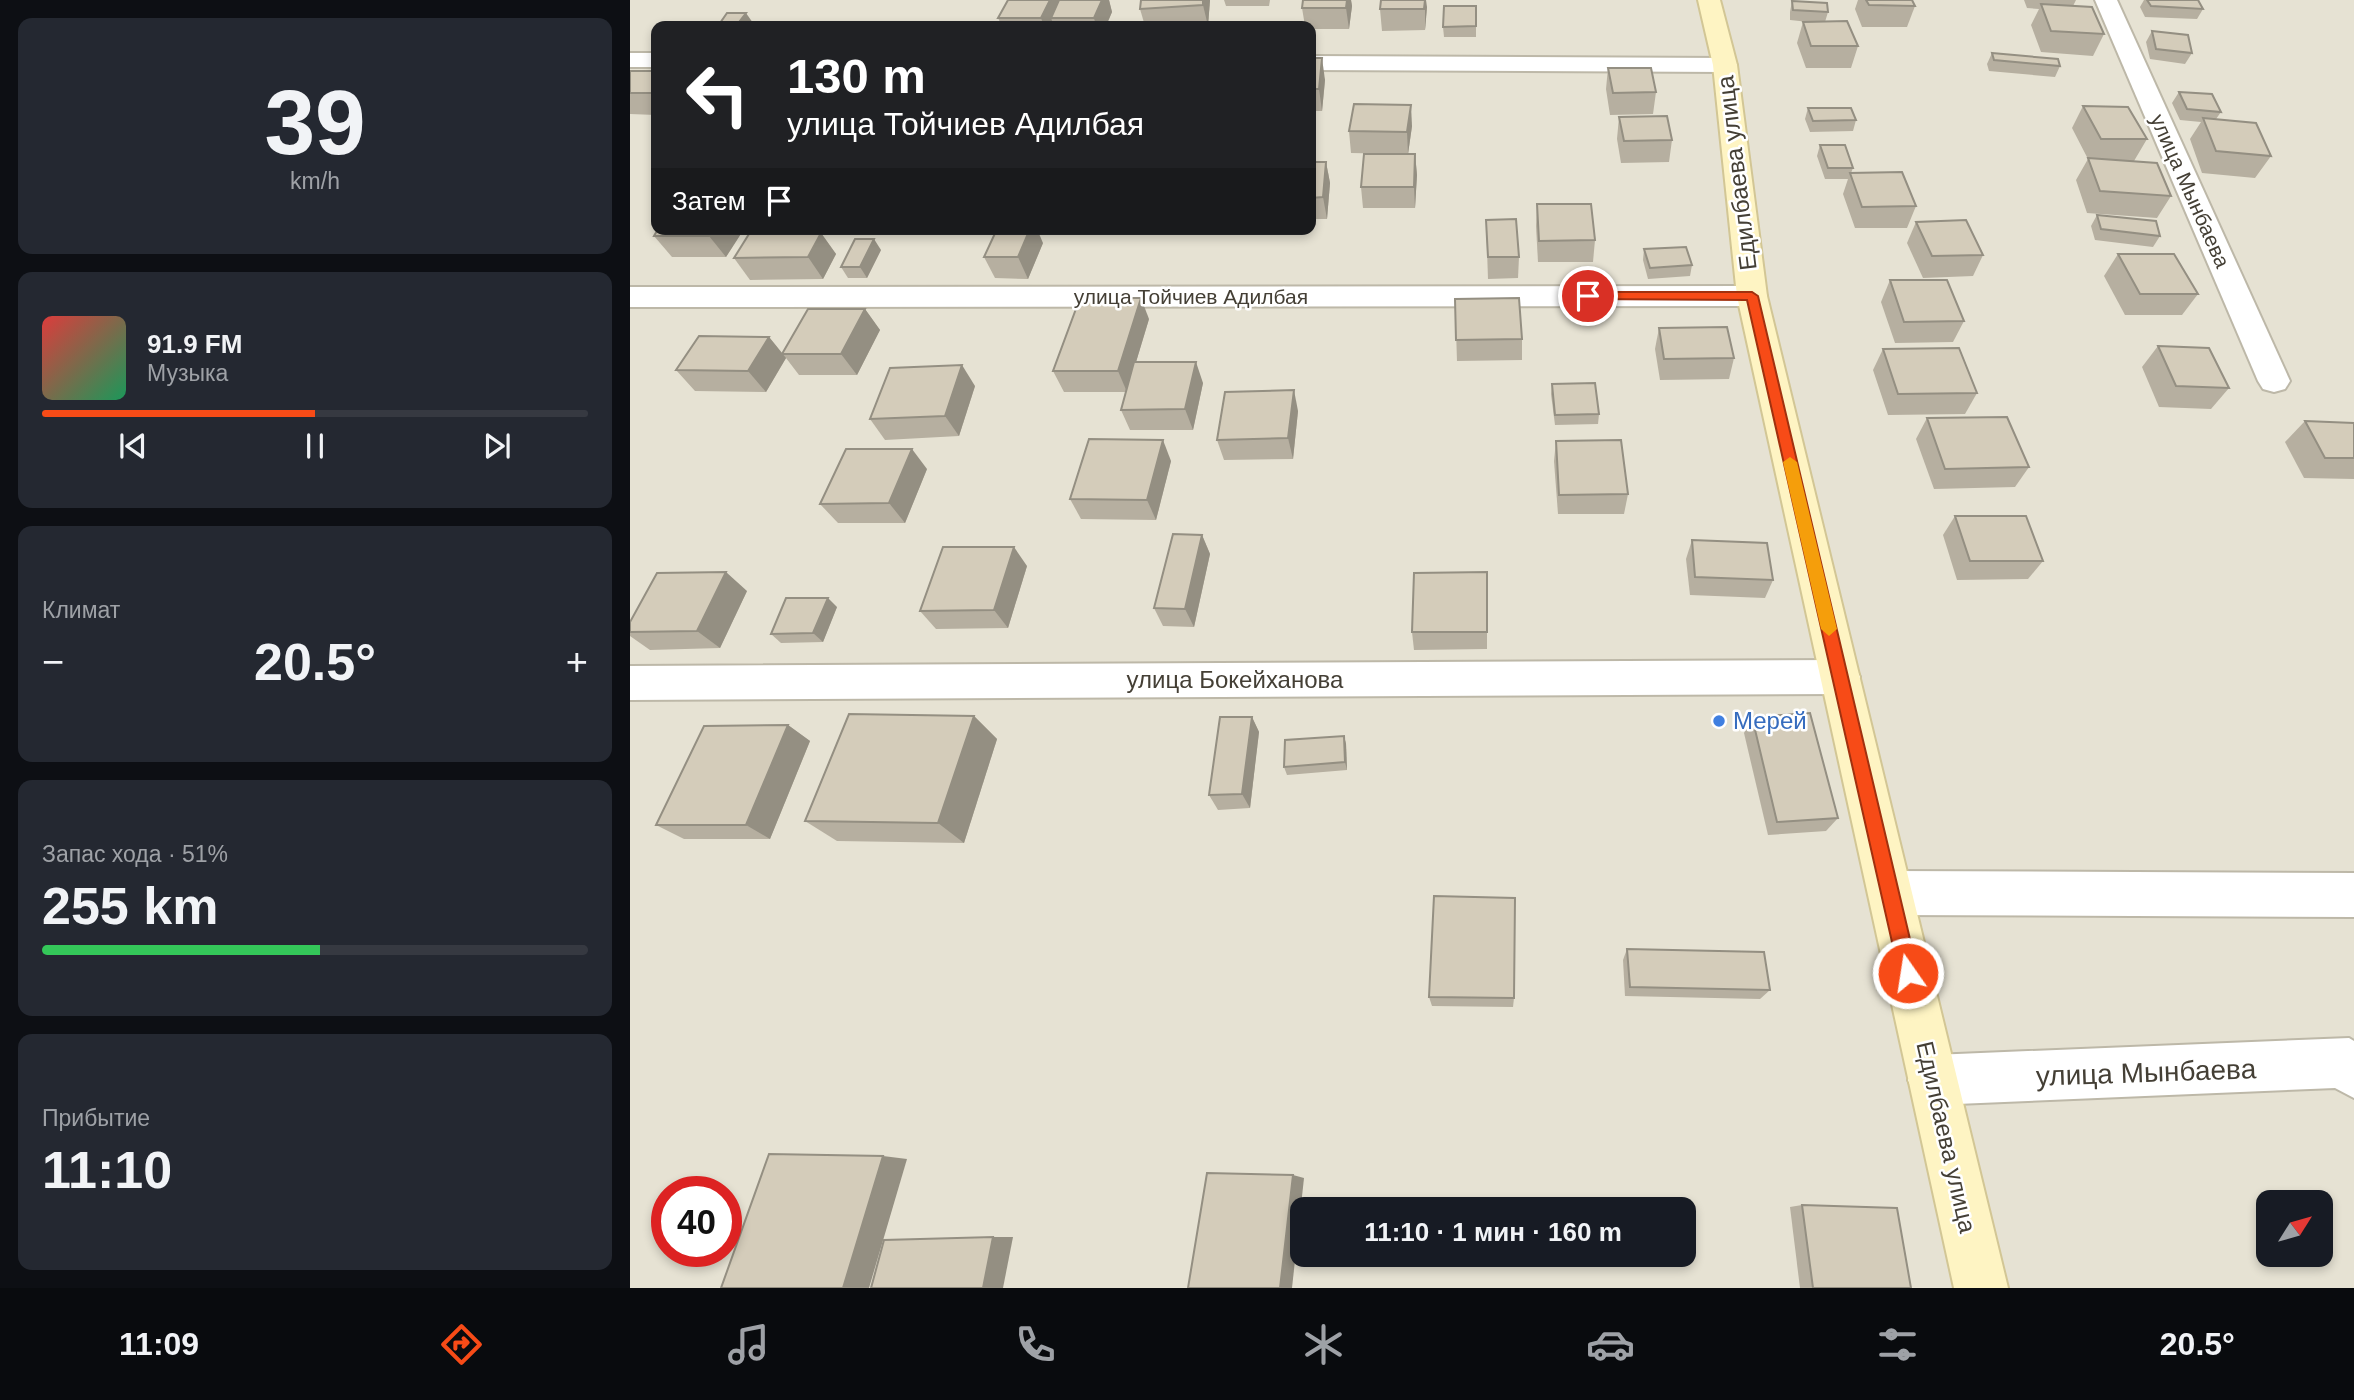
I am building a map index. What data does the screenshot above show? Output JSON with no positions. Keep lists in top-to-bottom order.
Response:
{
  "streets": {
    "street": [
      "Едилбаева улица",
      "улица Мынбаева",
      "улица Тойчиев Адилбая",
      "улица Бокейханова"
    ]
  },
  "crossings": [
    ["Едилбаева улица", "улица Мынбаева"],
    ["Едилбаева улица", "улица Тойчиев Адилбая"],
    ["Едилбаева улица", "улица Бокейханова"]
  ],
  "places": ["Мерей"],
  "north": "top right",
  "page": {
    "tile": [
      ["39", "km/h"],
      "Климат",
      ["Запас хода · 51%", "255 km"],
      ["Прибытие", "11:10"]
    ],
    "turn": ["130 m", "улица Тойчиев Адилбая"],
    "then": "Затем",
    "song": ["91.9 FM", "Музыка"],
    "heat": ["−", "20.5°", "+"],
    "limit": "40",
    "trip": "11:10 · 1 мин · 160 m",
    "tabs": ["11:09", "20.5°"]
  }
}
